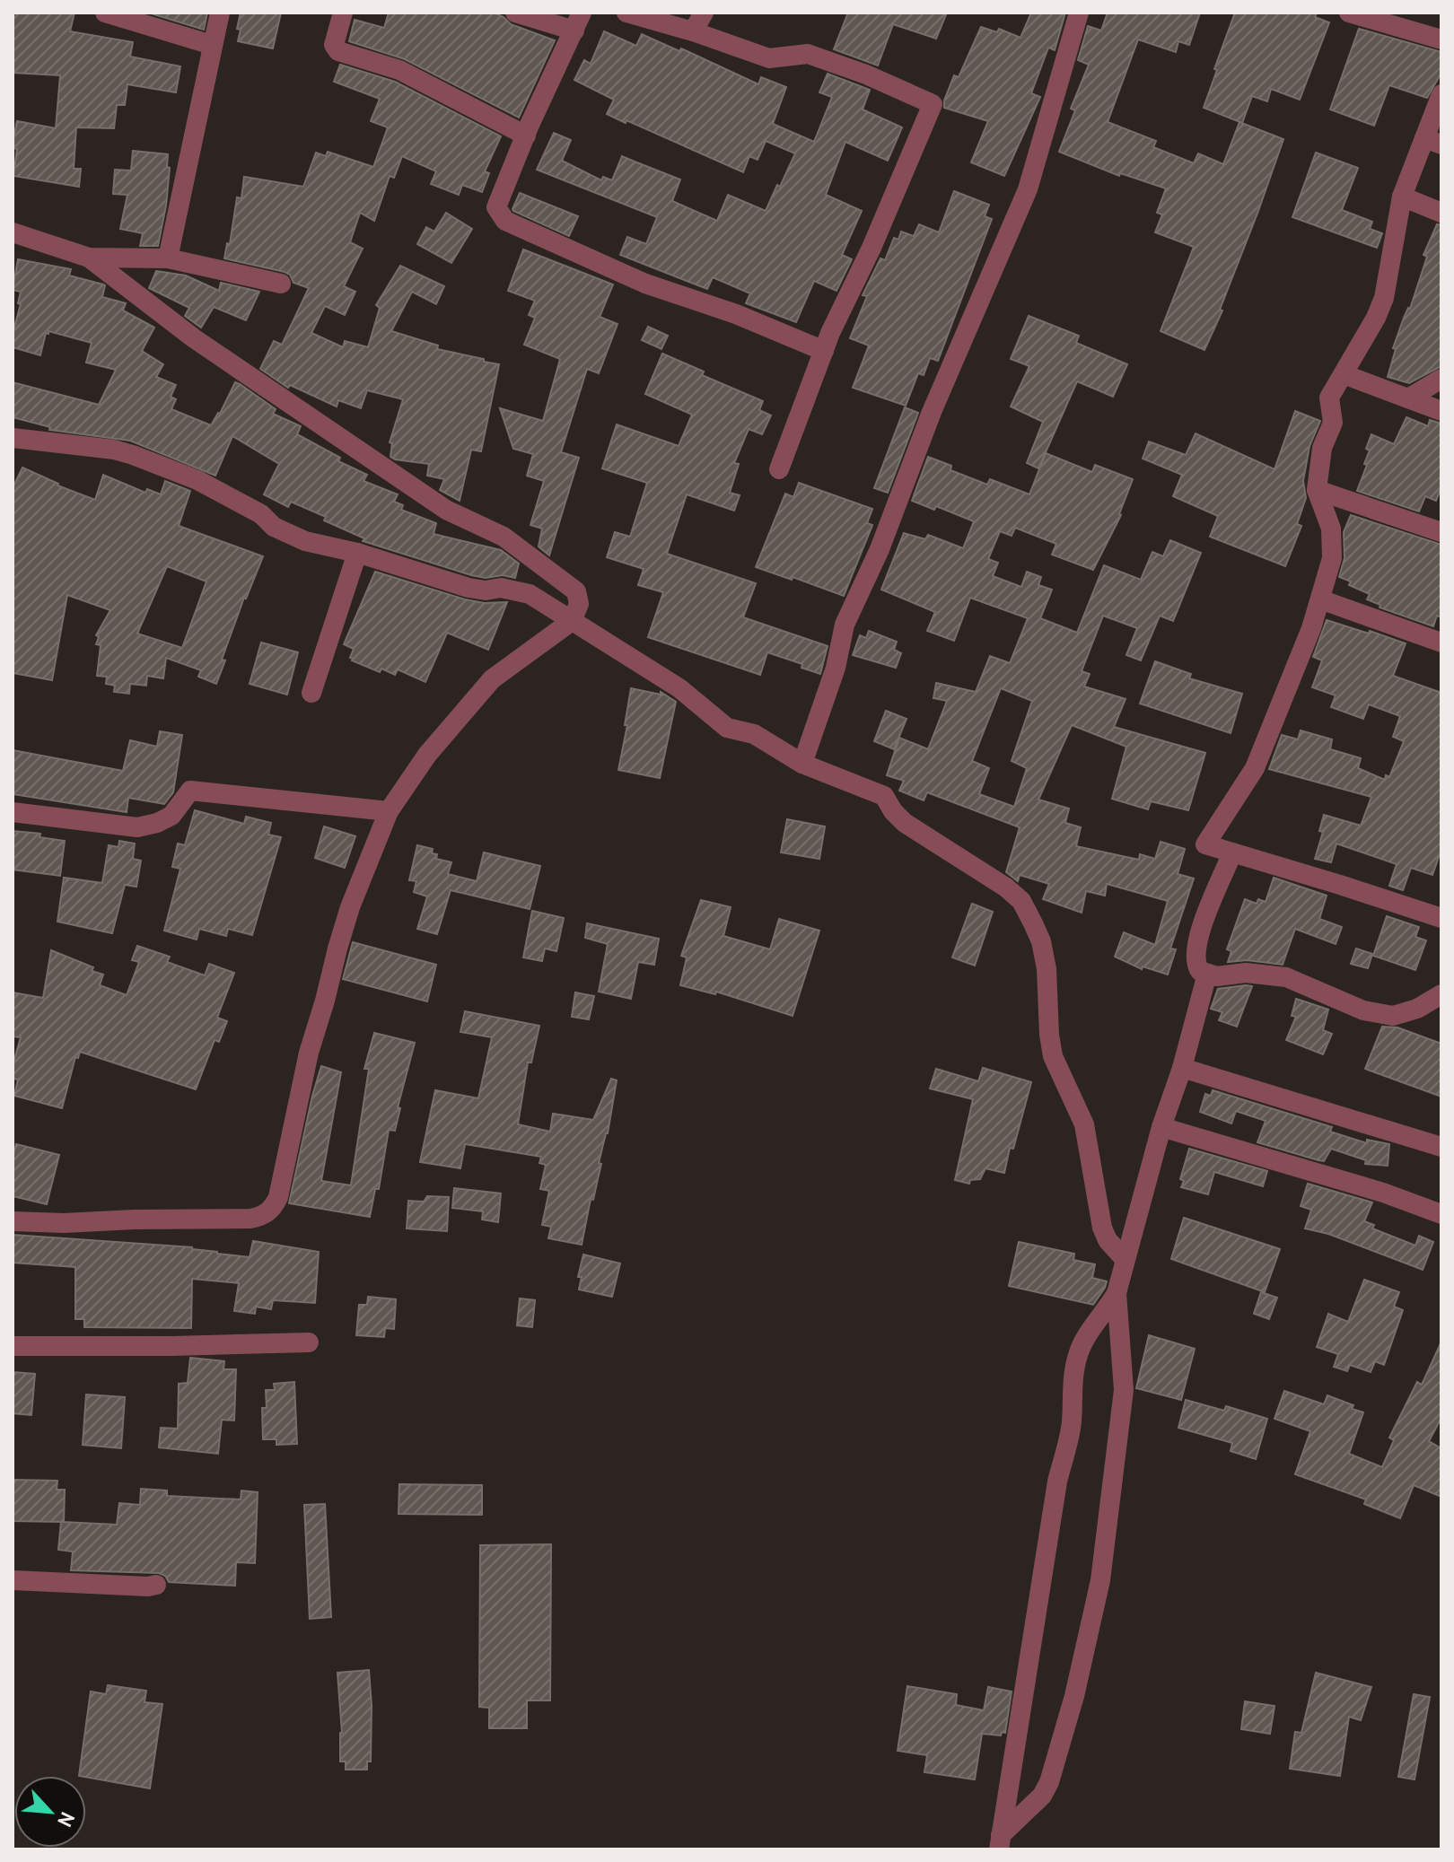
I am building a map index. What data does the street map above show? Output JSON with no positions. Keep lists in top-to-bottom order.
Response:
{
  "north": "bottom right"
}
